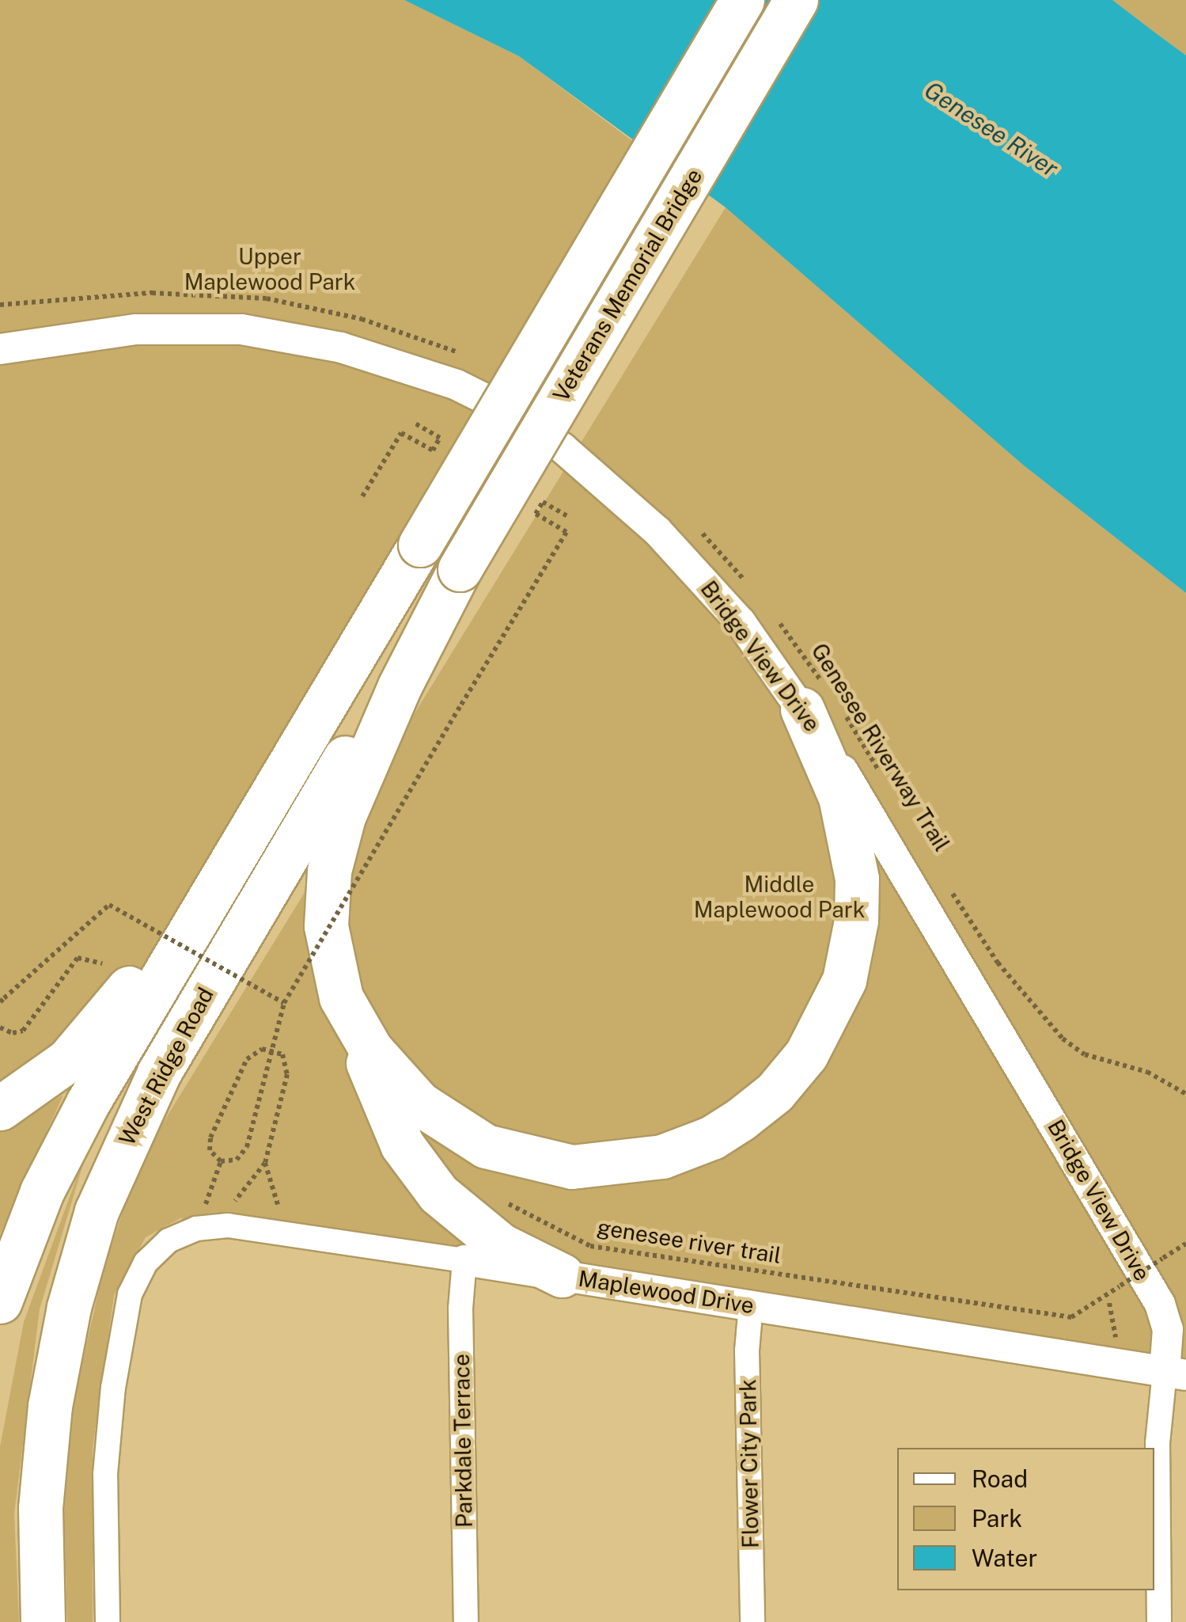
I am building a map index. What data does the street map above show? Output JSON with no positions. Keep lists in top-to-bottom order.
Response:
{
  "streets": {
    "highway": ["Veterans Memorial Bridge", "West Ridge Road"],
    "street": [
      "Bridge View Drive",
      "Maplewood Drive",
      "Parkdale Terrace",
      "Flower City Park"
    ],
    "path": ["Genesee Riverway Trail", "genesee river trail"]
  },
  "crossings": [
    ["Veterans Memorial Bridge", "West Ridge Road"],
    ["Bridge View Drive", "Genesee Riverway Trail"],
    ["Bridge View Drive", "Maplewood Drive"],
    ["Maplewood Drive", "Parkdale Terrace"],
    ["Maplewood Drive", "Flower City Park"]
  ],
  "water": ["Genesee River"],
  "parks": ["Upper Maplewood Park", "Middle Maplewood Park"],
  "legend": ["Road", "Park", "Water"]
}
